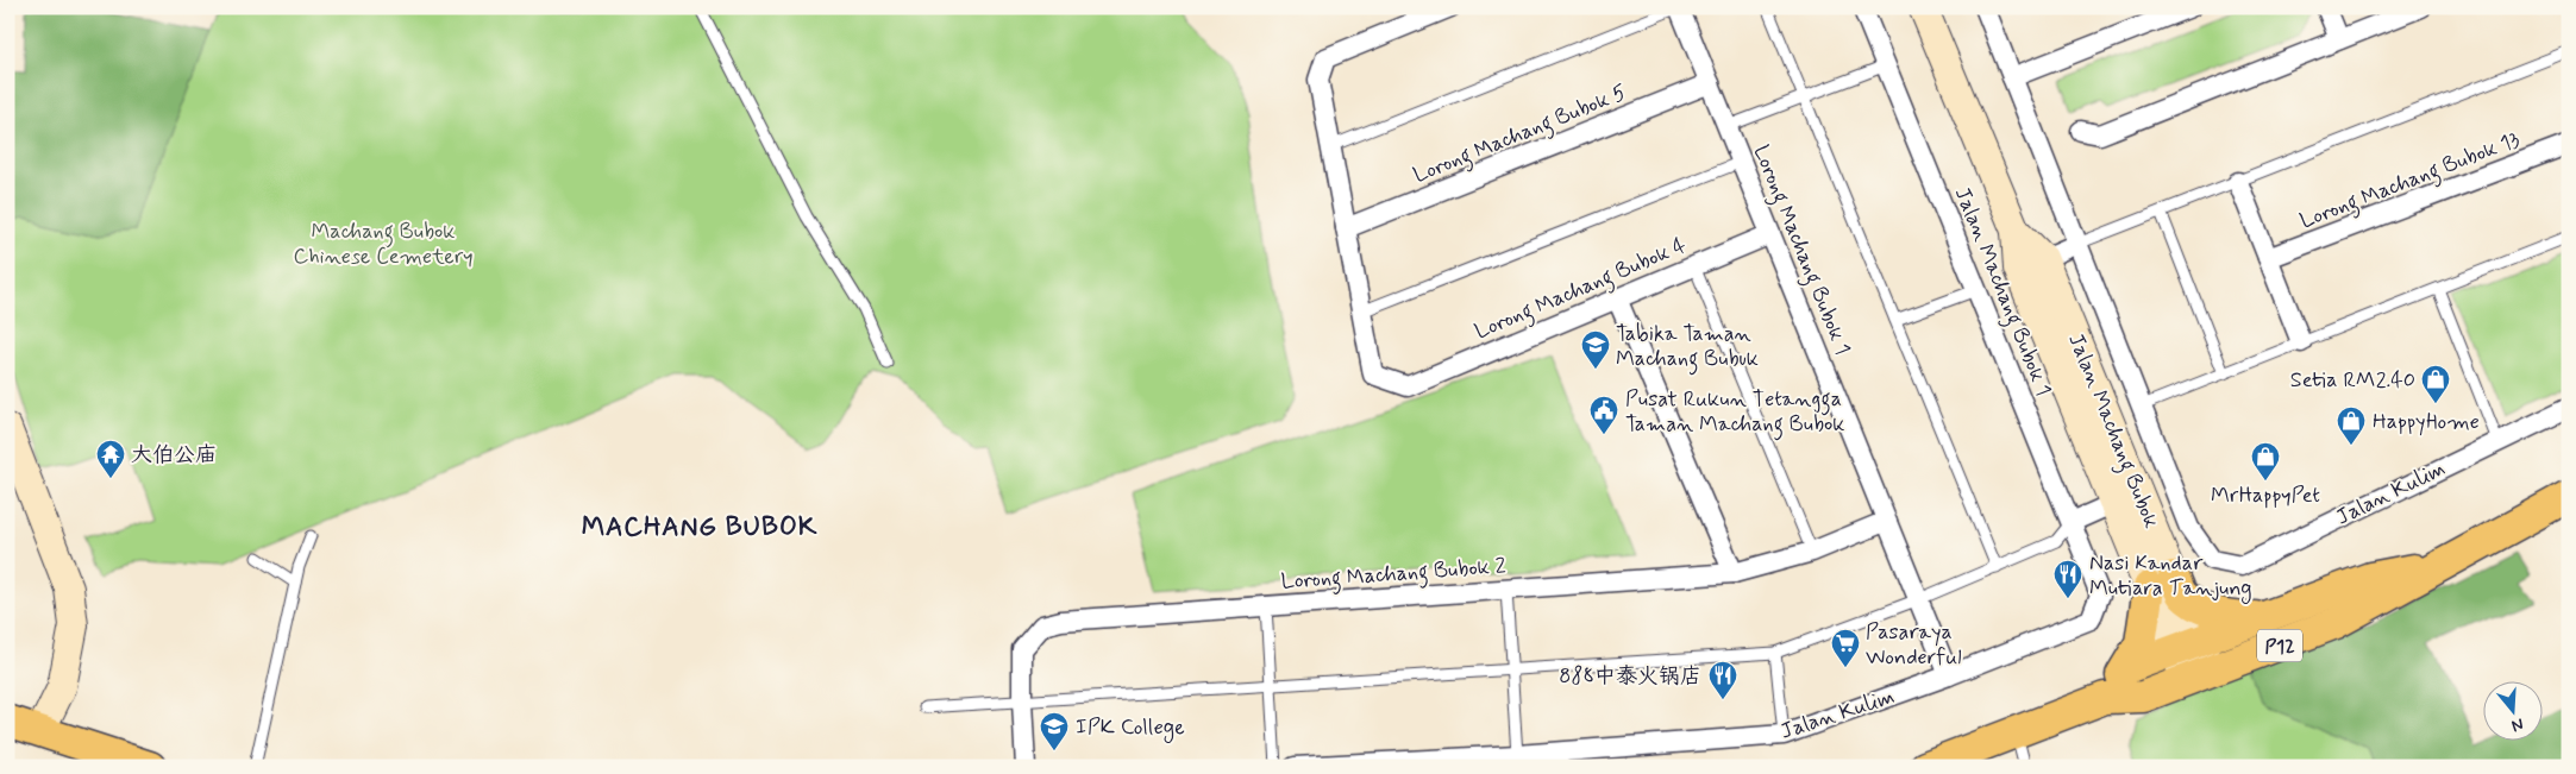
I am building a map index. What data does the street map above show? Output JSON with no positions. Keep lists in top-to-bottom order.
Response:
{
  "streets": {
    "main road": ["Jalan Machang Bubok", "P12"],
    "street": [
      "Lorong Machang Bubok 5",
      "Lorong Machang Bubok 13",
      "Lorong Machang Bubok 1",
      "Lorong Machang Bubok 4",
      "Jalan Machang Bubok 1",
      "Jalan Kulim",
      "Lorong Machang Bubok 2"
    ]
  },
  "crossings": [
    ["Lorong Machang Bubok 5", "Lorong Machang Bubok 1"],
    ["Lorong Machang Bubok 1", "Lorong Machang Bubok 4"],
    ["Lorong Machang Bubok 1", "Jalan Kulim"],
    ["Lorong Machang Bubok 1", "Lorong Machang Bubok 2"],
    ["Jalan Machang Bubok 1", "Jalan Kulim"],
    ["Jalan Machang Bubok", "P12"]
  ],
  "districts": ["MACHANG BUBOK"],
  "parks": ["Machang Bubok Chinese Cemetery"],
  "places": {
    "school or university": ["Tabika Taman Machang Bubuk", "IPK College"],
    "shop": ["Setia RM2.40", "HappyHome", "MrHappyPet"],
    "public building": ["Pusat Rukun Tetangga Taman Machang Bubok"],
    "temple": ["大伯公庙"],
    "restaurant": ["Nasi Kandar Mutiara Tanjung", "888中泰火锅店"],
    "supermarket": ["Pasaraya Wonderful"]
  },
  "north": "bottom"
}
